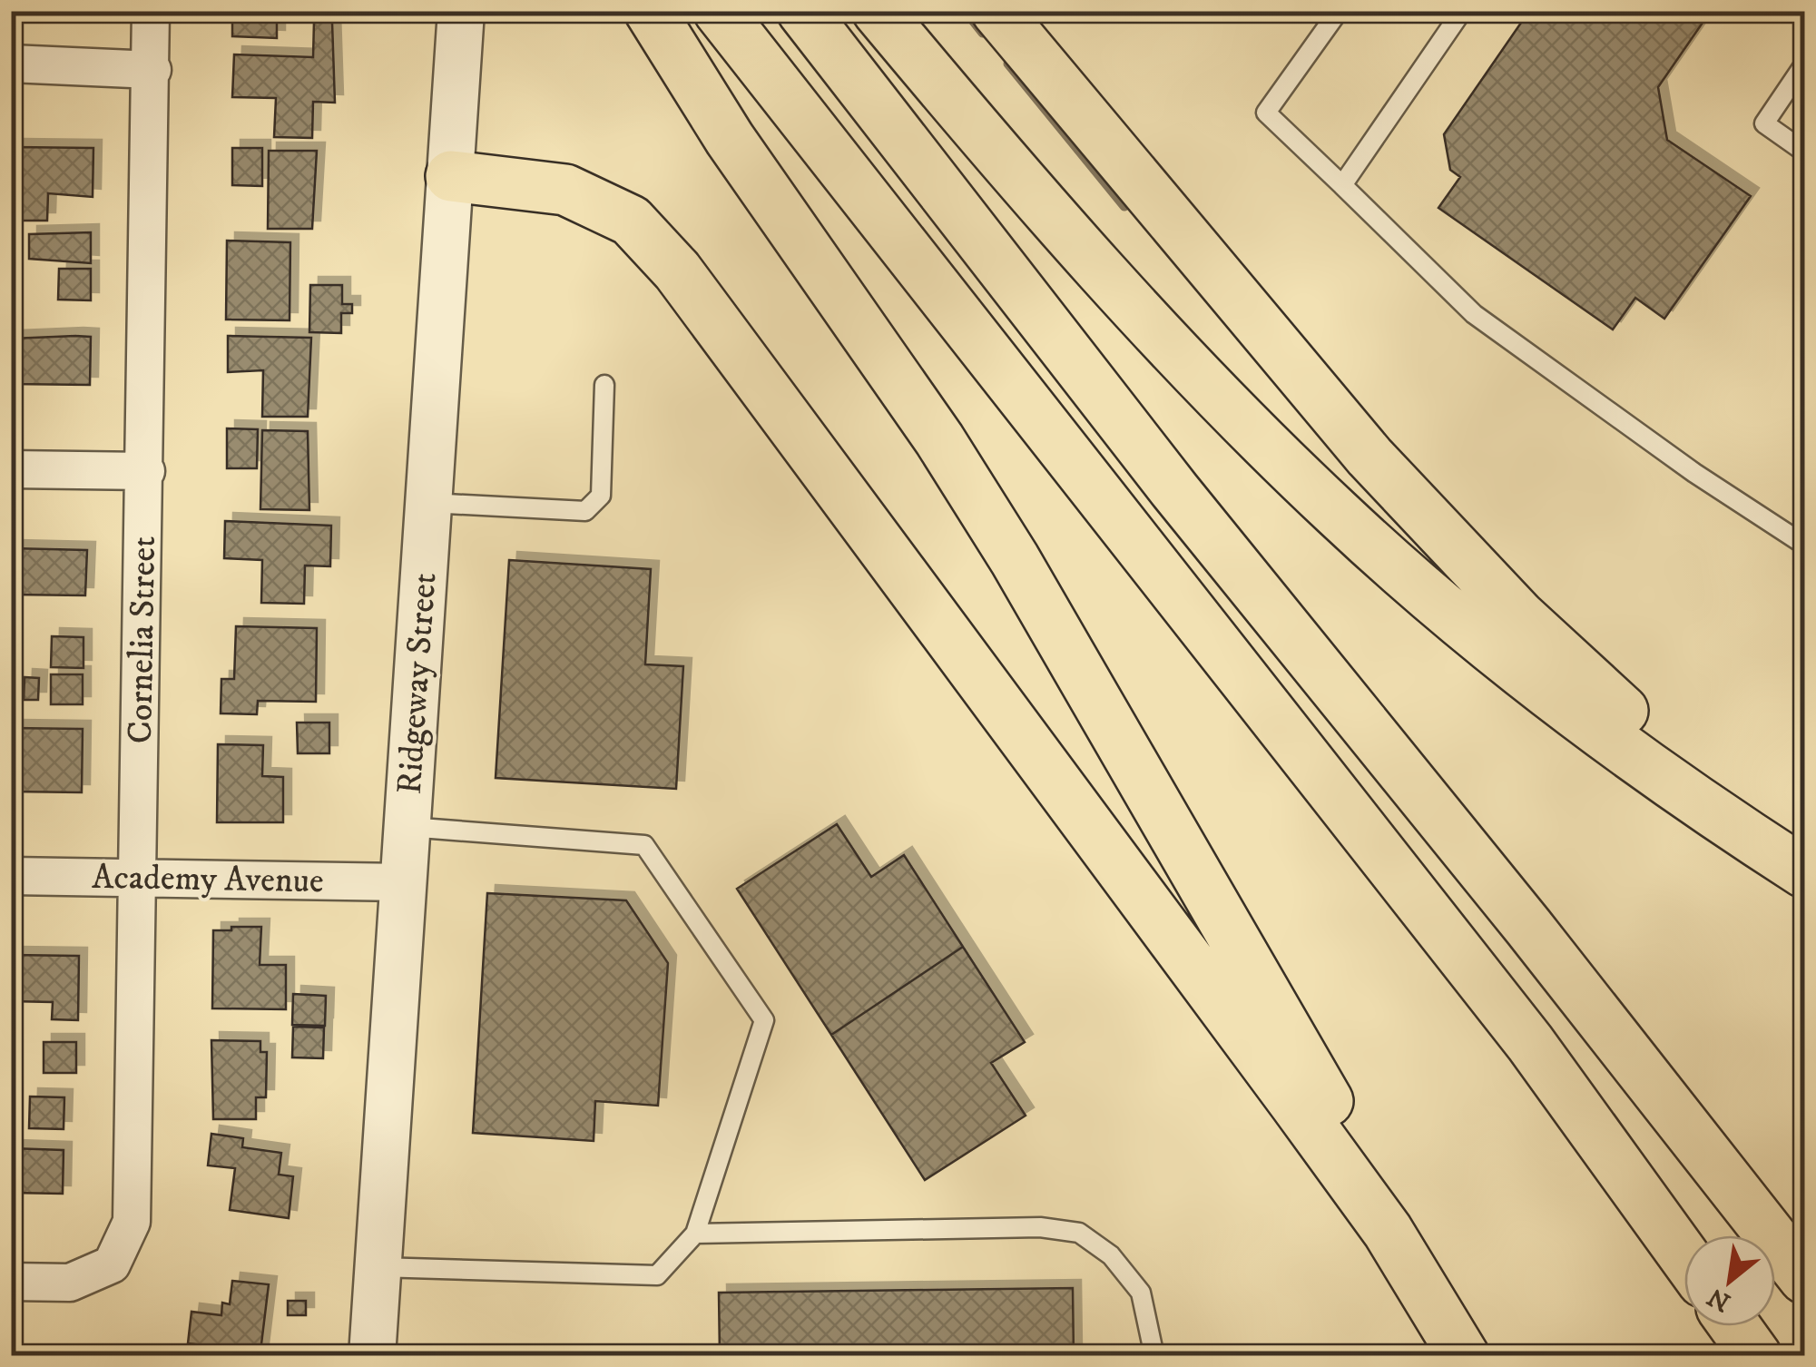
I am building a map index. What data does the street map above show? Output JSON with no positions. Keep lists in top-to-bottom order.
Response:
{
  "streets": {
    "street": ["Cornelia Street", "Ridgeway Street", "Academy Avenue"]
  },
  "crossings": [
    ["Cornelia Street", "Academy Avenue"],
    ["Ridgeway Street", "Academy Avenue"]
  ],
  "north": "bottom left"
}
